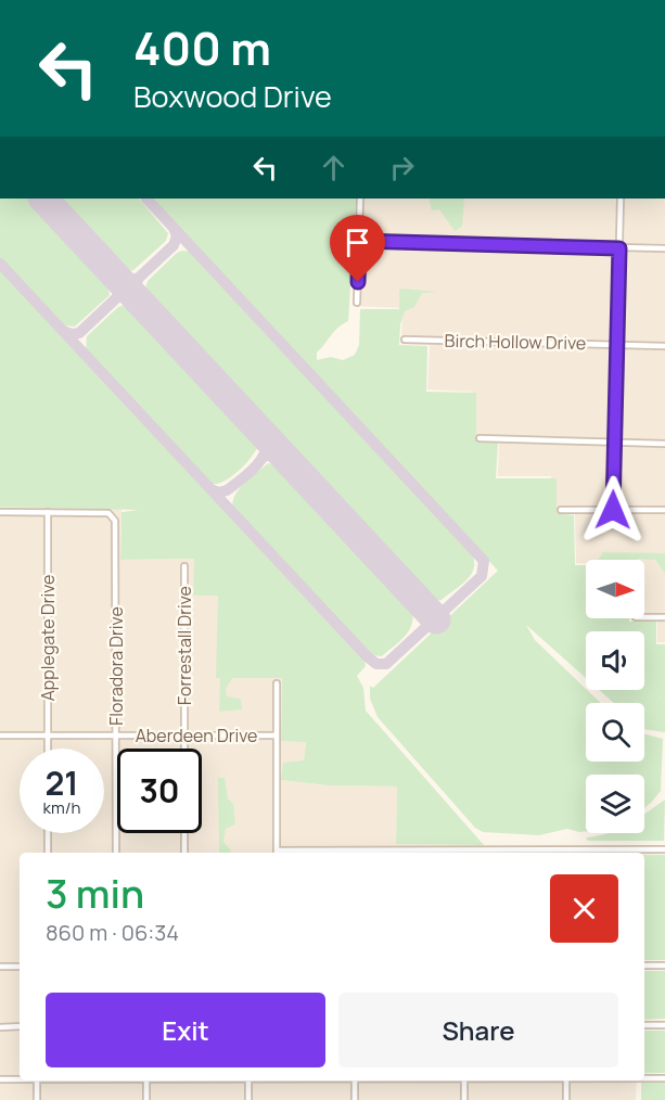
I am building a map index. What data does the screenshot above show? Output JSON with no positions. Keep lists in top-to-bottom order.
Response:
{
  "streets": {
    "street": [
      "Birch Hollow Drive",
      "Applegate Drive",
      "Forrestall Drive",
      "Floradora Drive",
      "Aberdeen Drive"
    ]
  },
  "crossings": [
    ["Applegate Drive", "Floradora Drive"],
    ["Applegate Drive", "Aberdeen Drive"],
    ["Forrestall Drive", "Aberdeen Drive"],
    ["Floradora Drive", "Aberdeen Drive"]
  ],
  "north": "right",
  "page": {
    "turn": ["400 m", "Boxwood Drive"],
    "speed": "21 km/h",
    "limit": "30",
    "heading": ["3 min", "860 m · 06:34"],
    "buttons": ["Exit", "Share"]
  }
}
